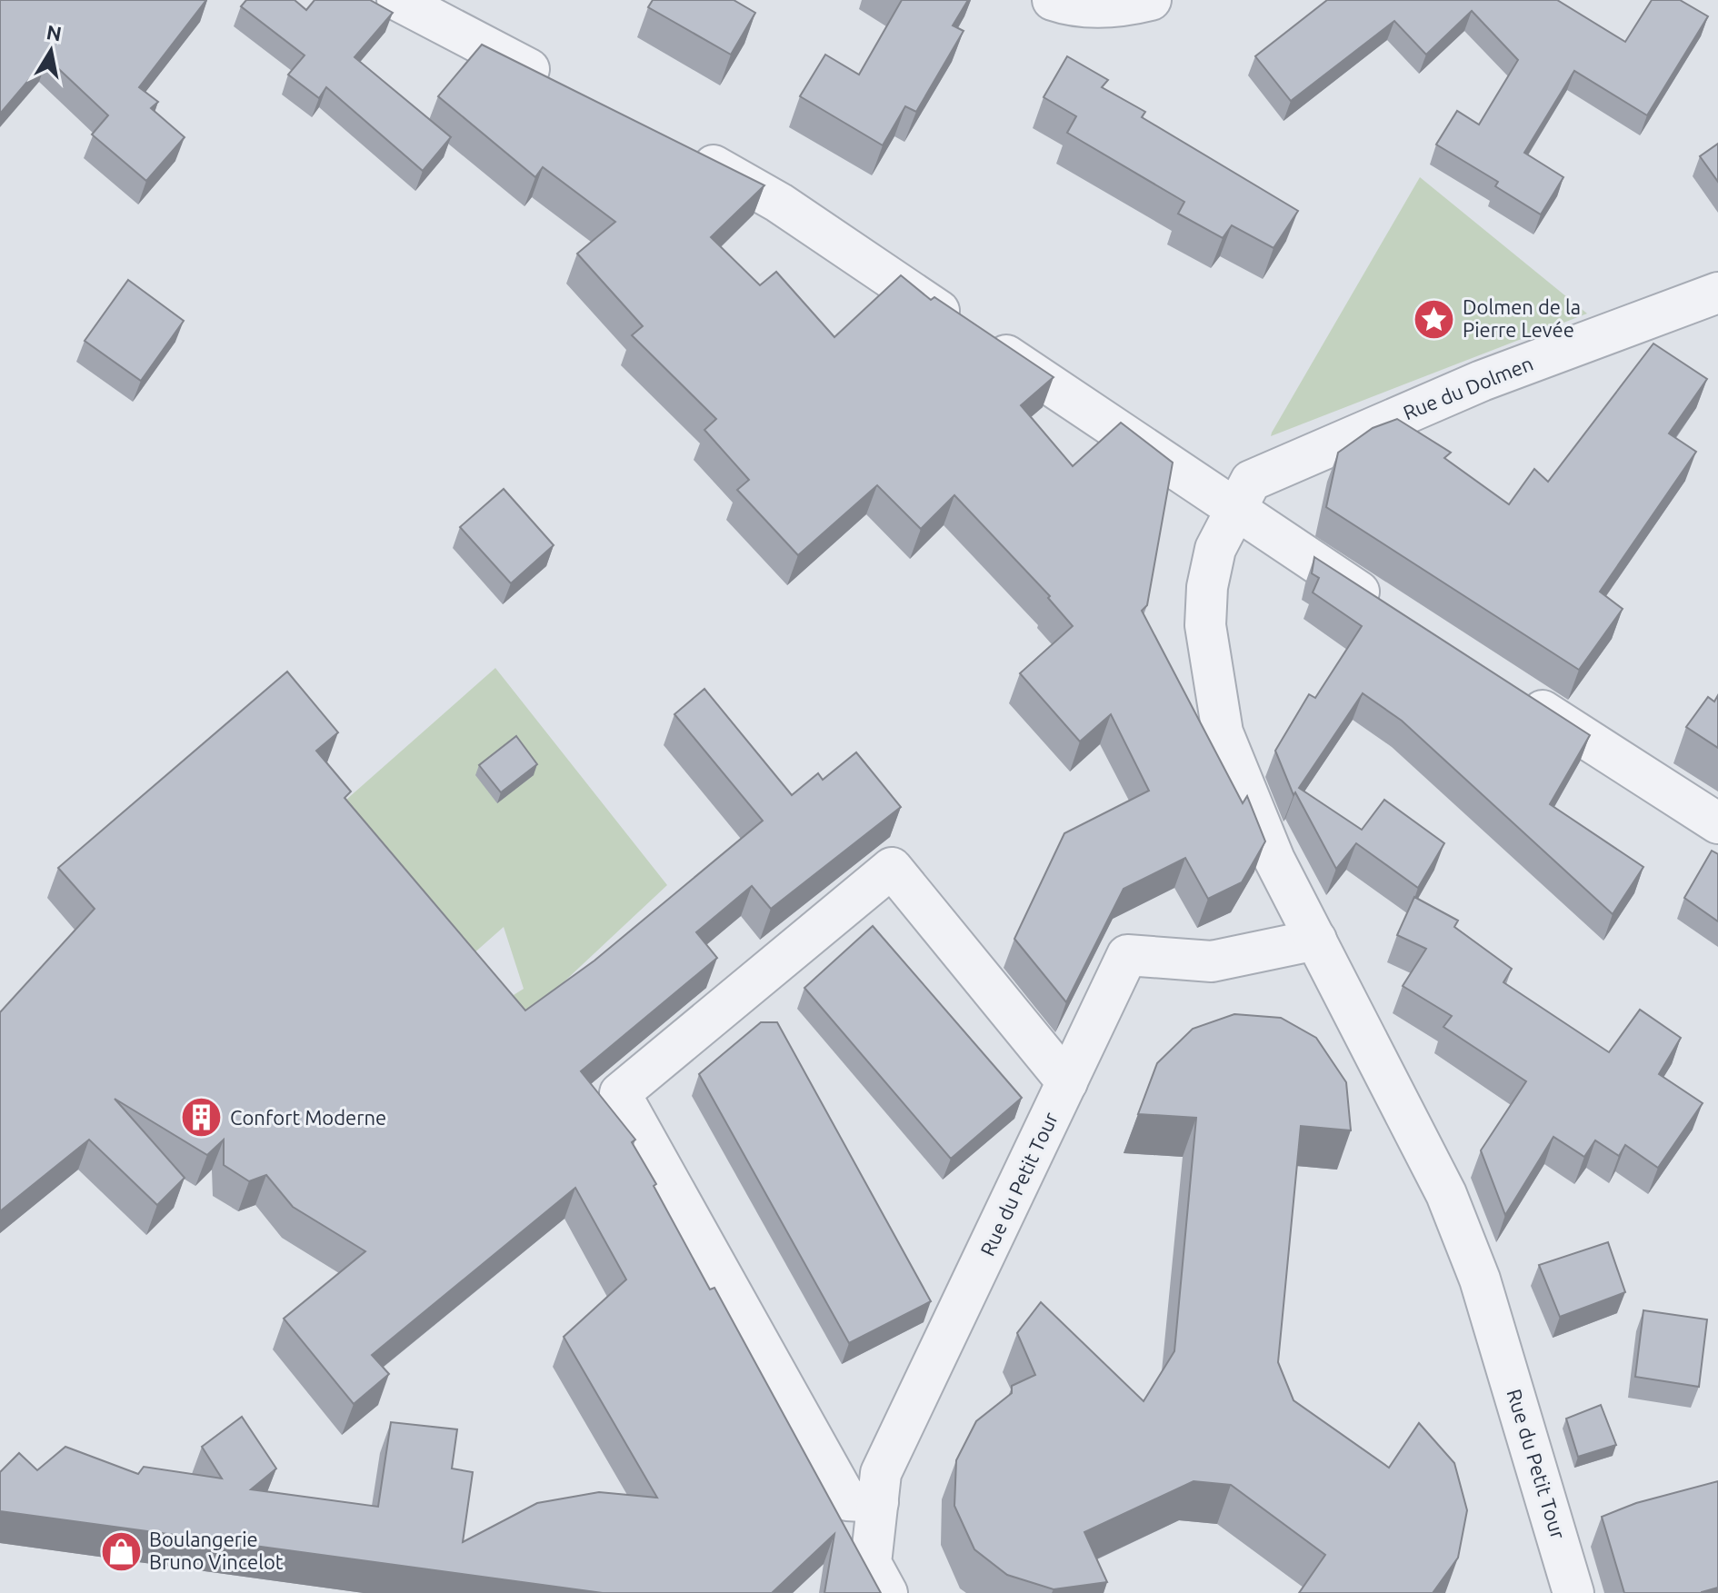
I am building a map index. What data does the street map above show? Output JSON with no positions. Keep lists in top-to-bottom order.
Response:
{
  "streets": {
    "street": ["Rue du Dolmen", "Rue du Petit Tour"]
  },
  "crossings": [
    ["Rue du Dolmen", "Rue du Petit Tour"]
  ],
  "places": {
    "place": ["Dolmen de la Pierre Levée"],
    "building": ["Confort Moderne"],
    "shop": ["Boulangerie Bruno Vincelot"]
  },
  "north": "top"
}
